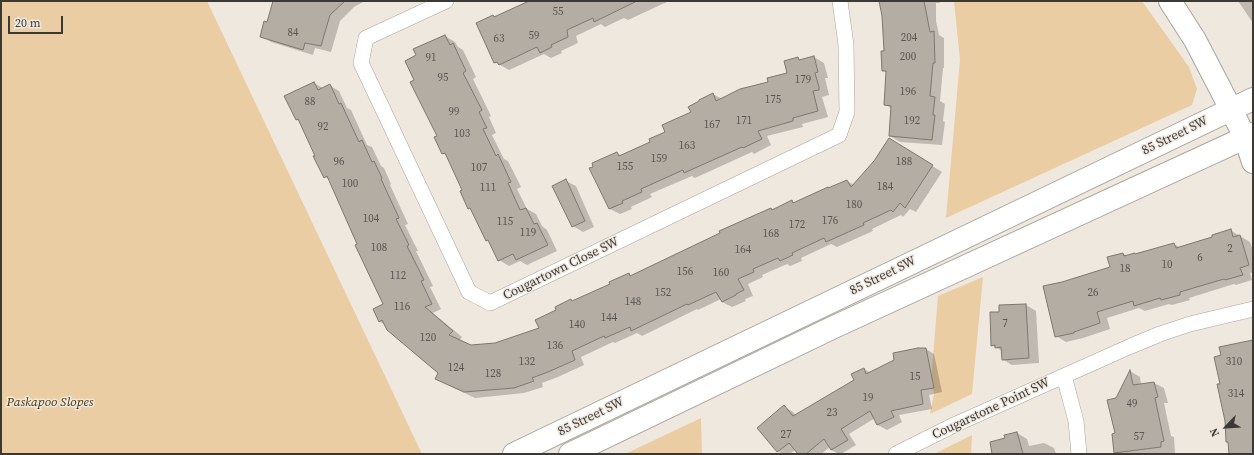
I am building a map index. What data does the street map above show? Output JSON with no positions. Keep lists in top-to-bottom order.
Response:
{
  "streets": {
    "street": ["85 Street SW", "Cougartown Close SW", "Cougarstone Point SW"]
  },
  "parks": ["Paskapoo Slopes"],
  "house_numbers": [
    "55",
    "84",
    "59",
    "204",
    "63",
    "200",
    "91",
    "95",
    "179",
    "196",
    "175",
    "88",
    "99",
    "171",
    "192",
    "167",
    "92",
    "103",
    "163",
    "159",
    "96",
    "188",
    "155",
    "107",
    "100",
    "184",
    "111",
    "180",
    "104",
    "176",
    "115",
    "172",
    "119",
    "168",
    "108",
    "2",
    "164",
    "6",
    "10",
    "18",
    "156",
    "160",
    "112",
    "152",
    "26",
    "148",
    "116",
    "144",
    "7",
    "140",
    "120",
    "136",
    "132",
    "310",
    "124",
    "128",
    "15",
    "314",
    "19",
    "49",
    "23",
    "27",
    "57"
  ],
  "scale_bar": "20 m",
  "north": "bottom left"
}
